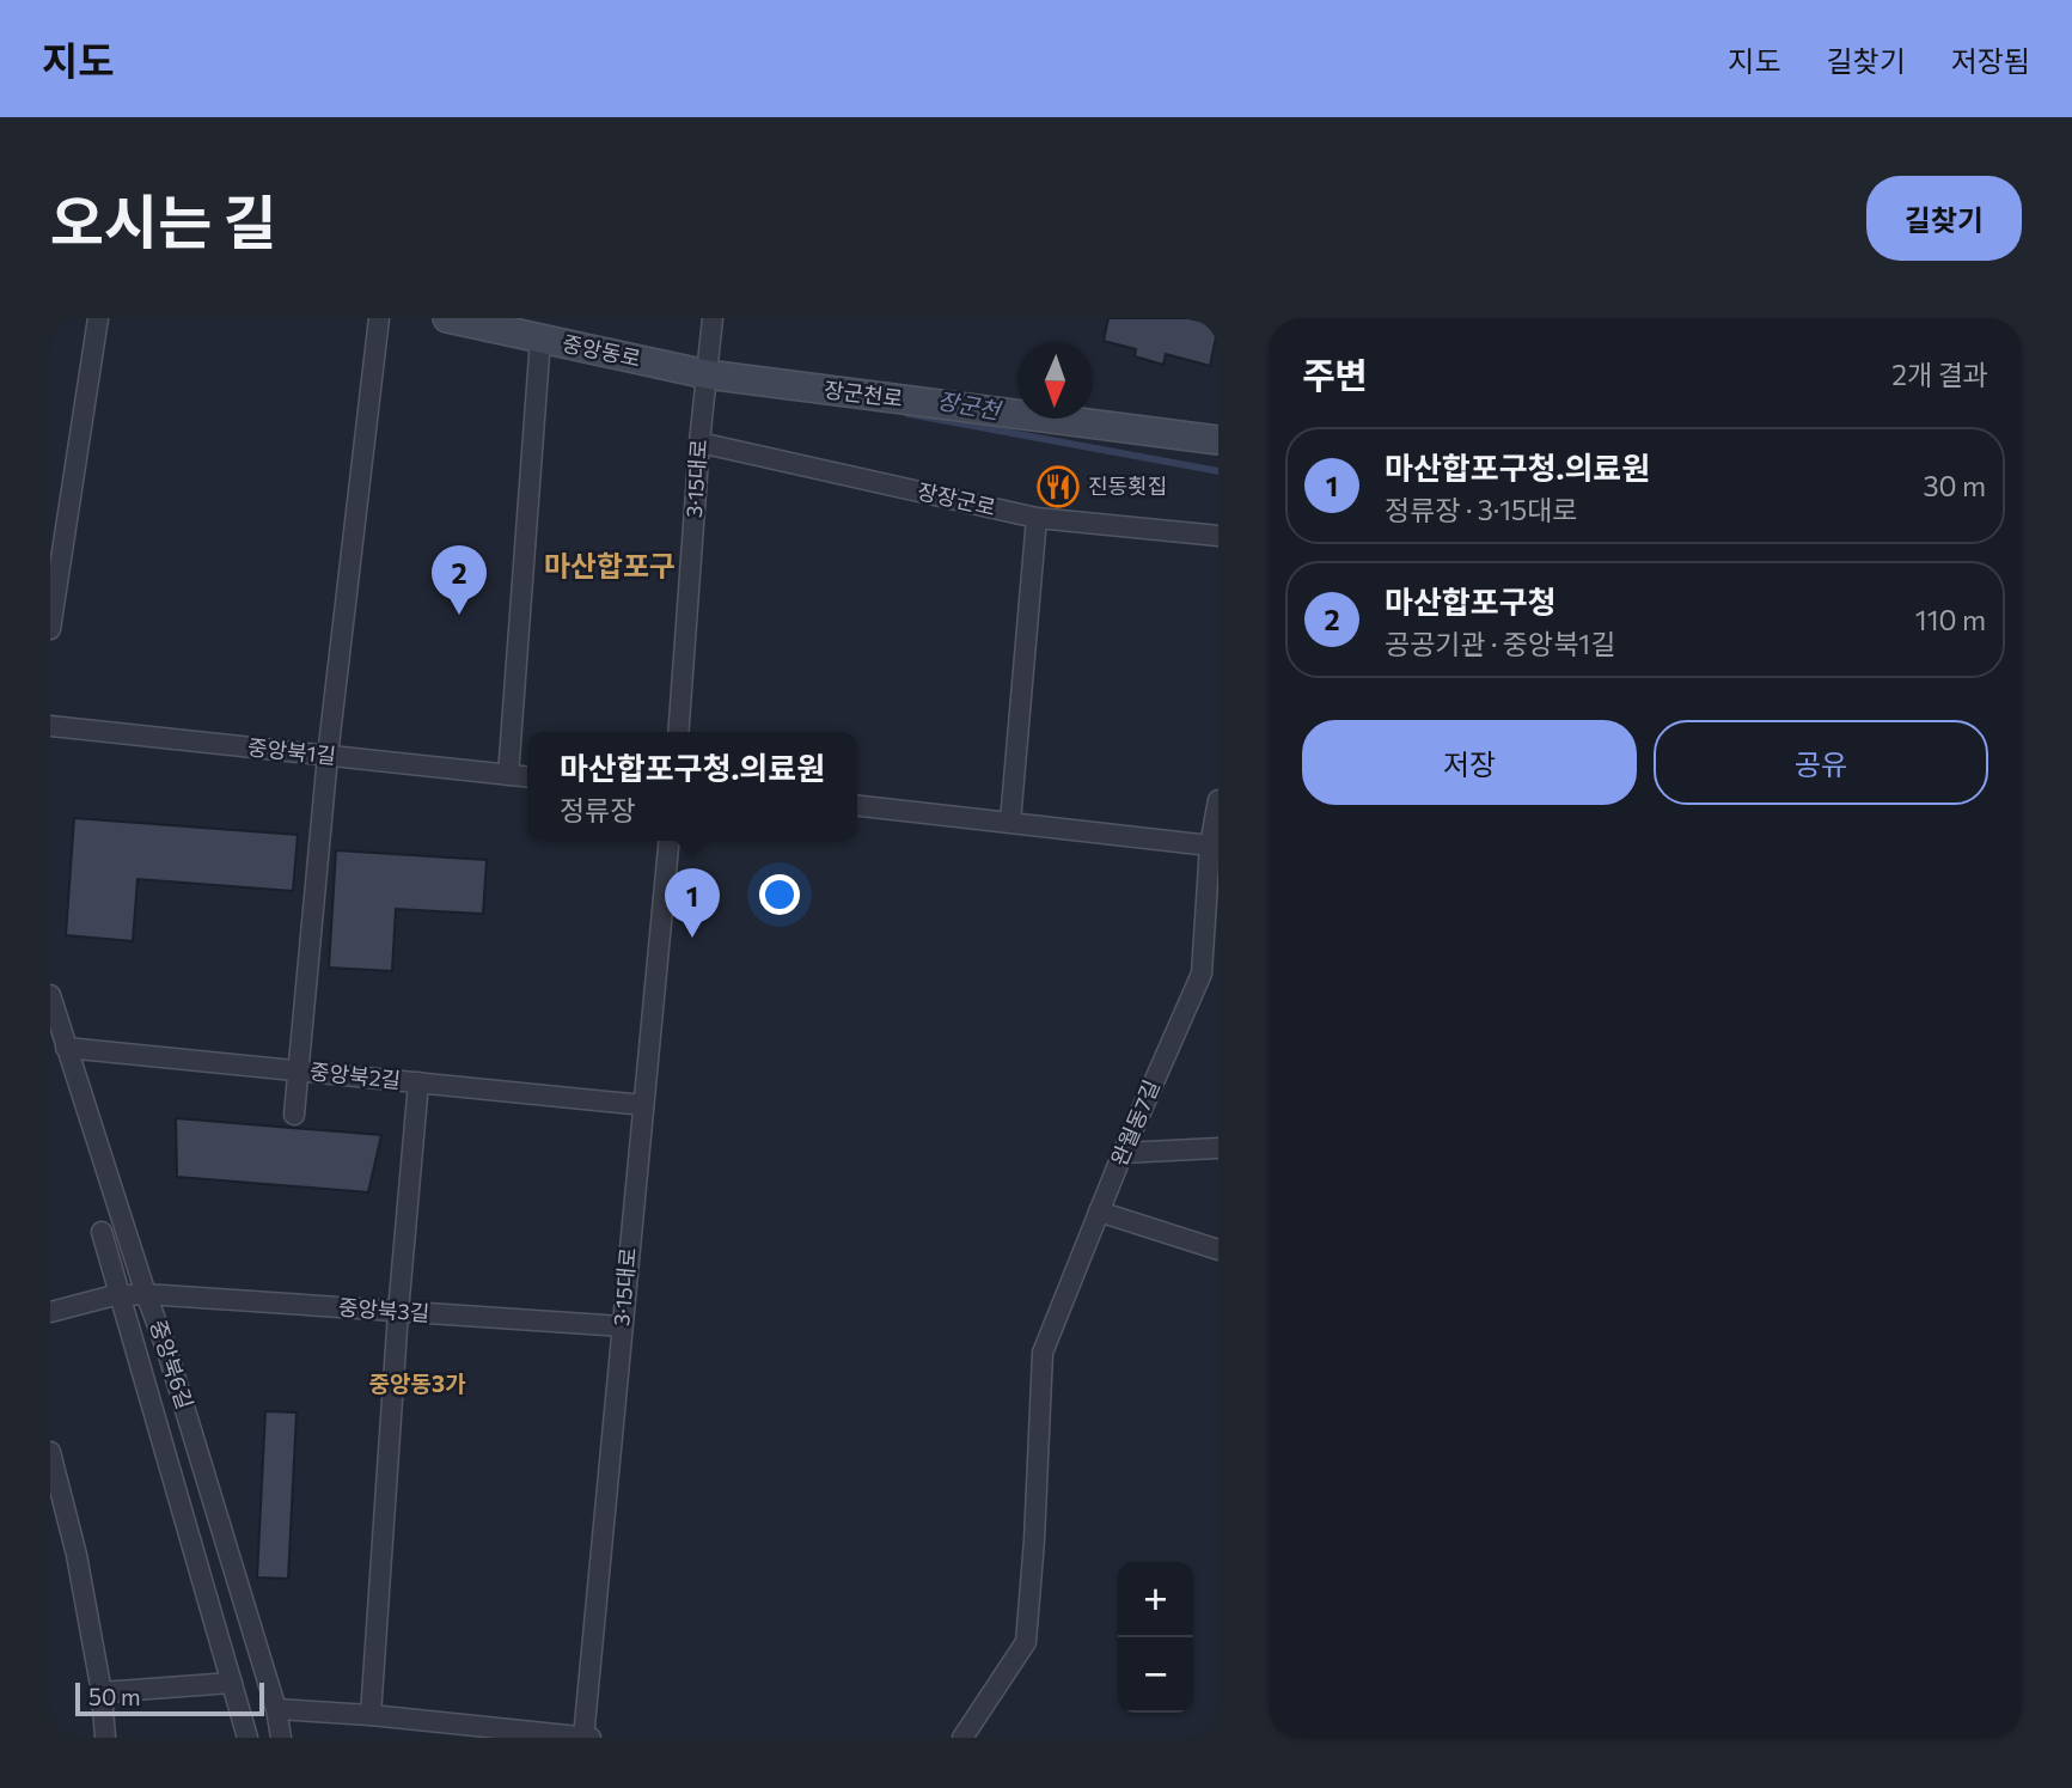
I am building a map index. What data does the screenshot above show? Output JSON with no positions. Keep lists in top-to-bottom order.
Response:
{
  "streets": {
    "main road": ["중앙동로", "장군천로"],
    "street": [
      "3·15대로",
      "장장군로",
      "중앙북1길",
      "중앙북2길",
      "완월동7길",
      "중앙북3길",
      "중앙북6길"
    ]
  },
  "crossings": [
    ["중앙동로", "장군천로"],
    ["중앙동로", "3·15대로"],
    ["장군천로", "3·15대로"],
    ["3·15대로", "장장군로"],
    ["3·15대로", "중앙북2길"],
    ["3·15대로", "중앙북3길"],
    ["중앙북2길", "중앙북6길"],
    ["중앙북3길", "중앙북6길"]
  ],
  "districts": ["마산합포구", "중앙동3가"],
  "water": ["장군천"],
  "places": {
    "restaurant": ["진동횟집"]
  },
  "scale_bar": "50 m",
  "north": "bottom",
  "page": {
    "header": "지도",
    "nav": ["지도", "길찾기", "저장됨"],
    "title": "오시는 길",
    "buttons": [
      "길찾기",
      ["저장", "공유"]
    ],
    "heading": ["주변", "2개 결과"],
    "list": [
      {
        "mark": "1",
        "name": "마산합포구청.의료원",
        "note": "정류장 · 3·15대로",
        "value": "30 m"
      },
      {
        "mark": "2",
        "name": "마산합포구청",
        "note": "공공기관 · 중앙북1길",
        "value": "110 m"
      }
    ],
    "pins": ["2", "1"],
    "popup": ["마산합포구청.의료원", "정류장"],
    "map_buttons": ["+", "−"],
    "scale": "50 m"
  }
}
